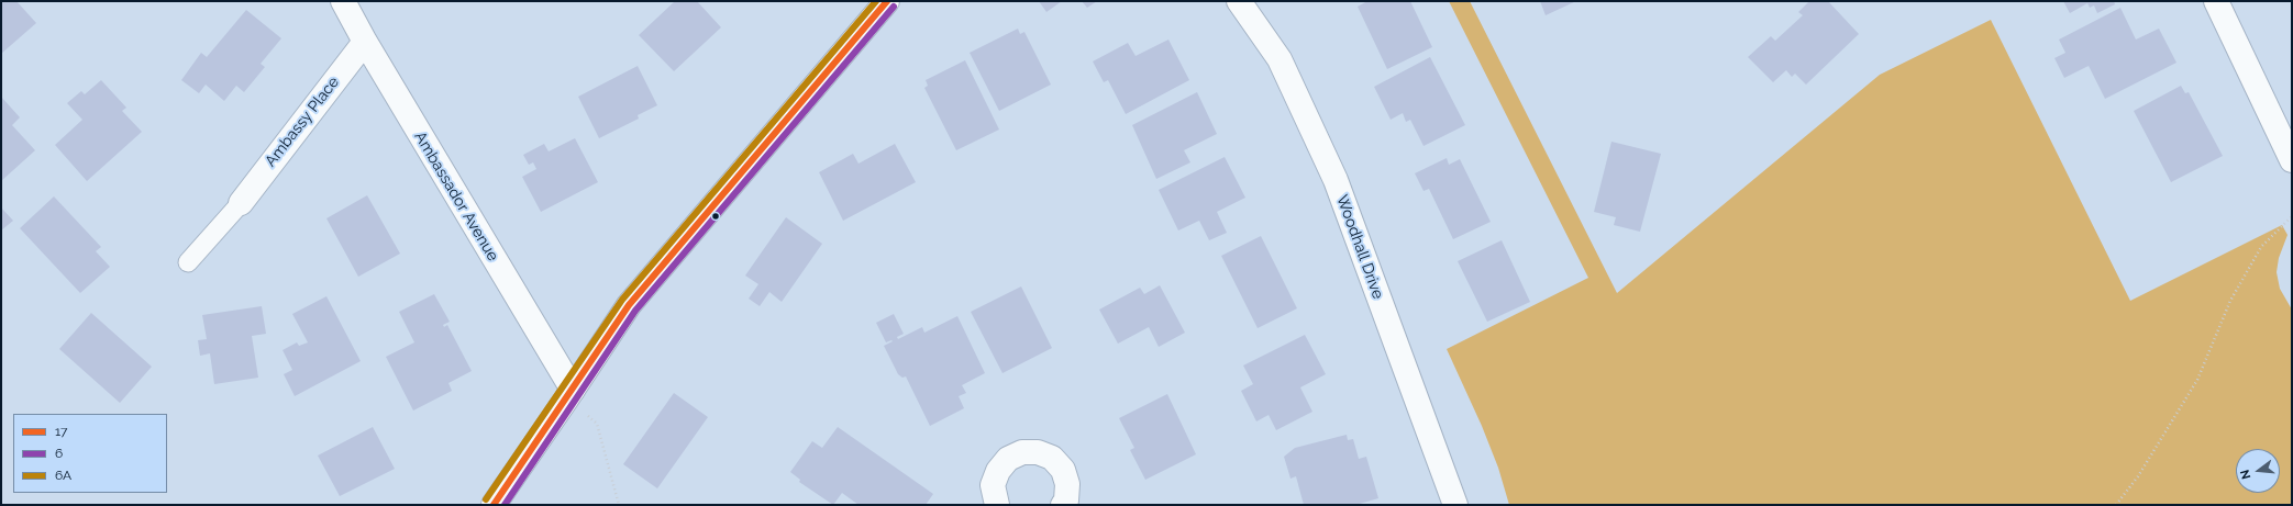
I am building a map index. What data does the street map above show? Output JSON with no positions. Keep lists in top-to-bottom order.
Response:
{
  "streets": {
    "street": ["Ambassy Place", "Ambassador Avenue", "Woodhall Drive"]
  },
  "crossings": [
    ["Ambassy Place", "Ambassador Avenue"]
  ],
  "lines": ["transit line 17", "transit line 6A", "transit line 6"],
  "legend": ["17", "6", "6A"],
  "north": "left"
}
